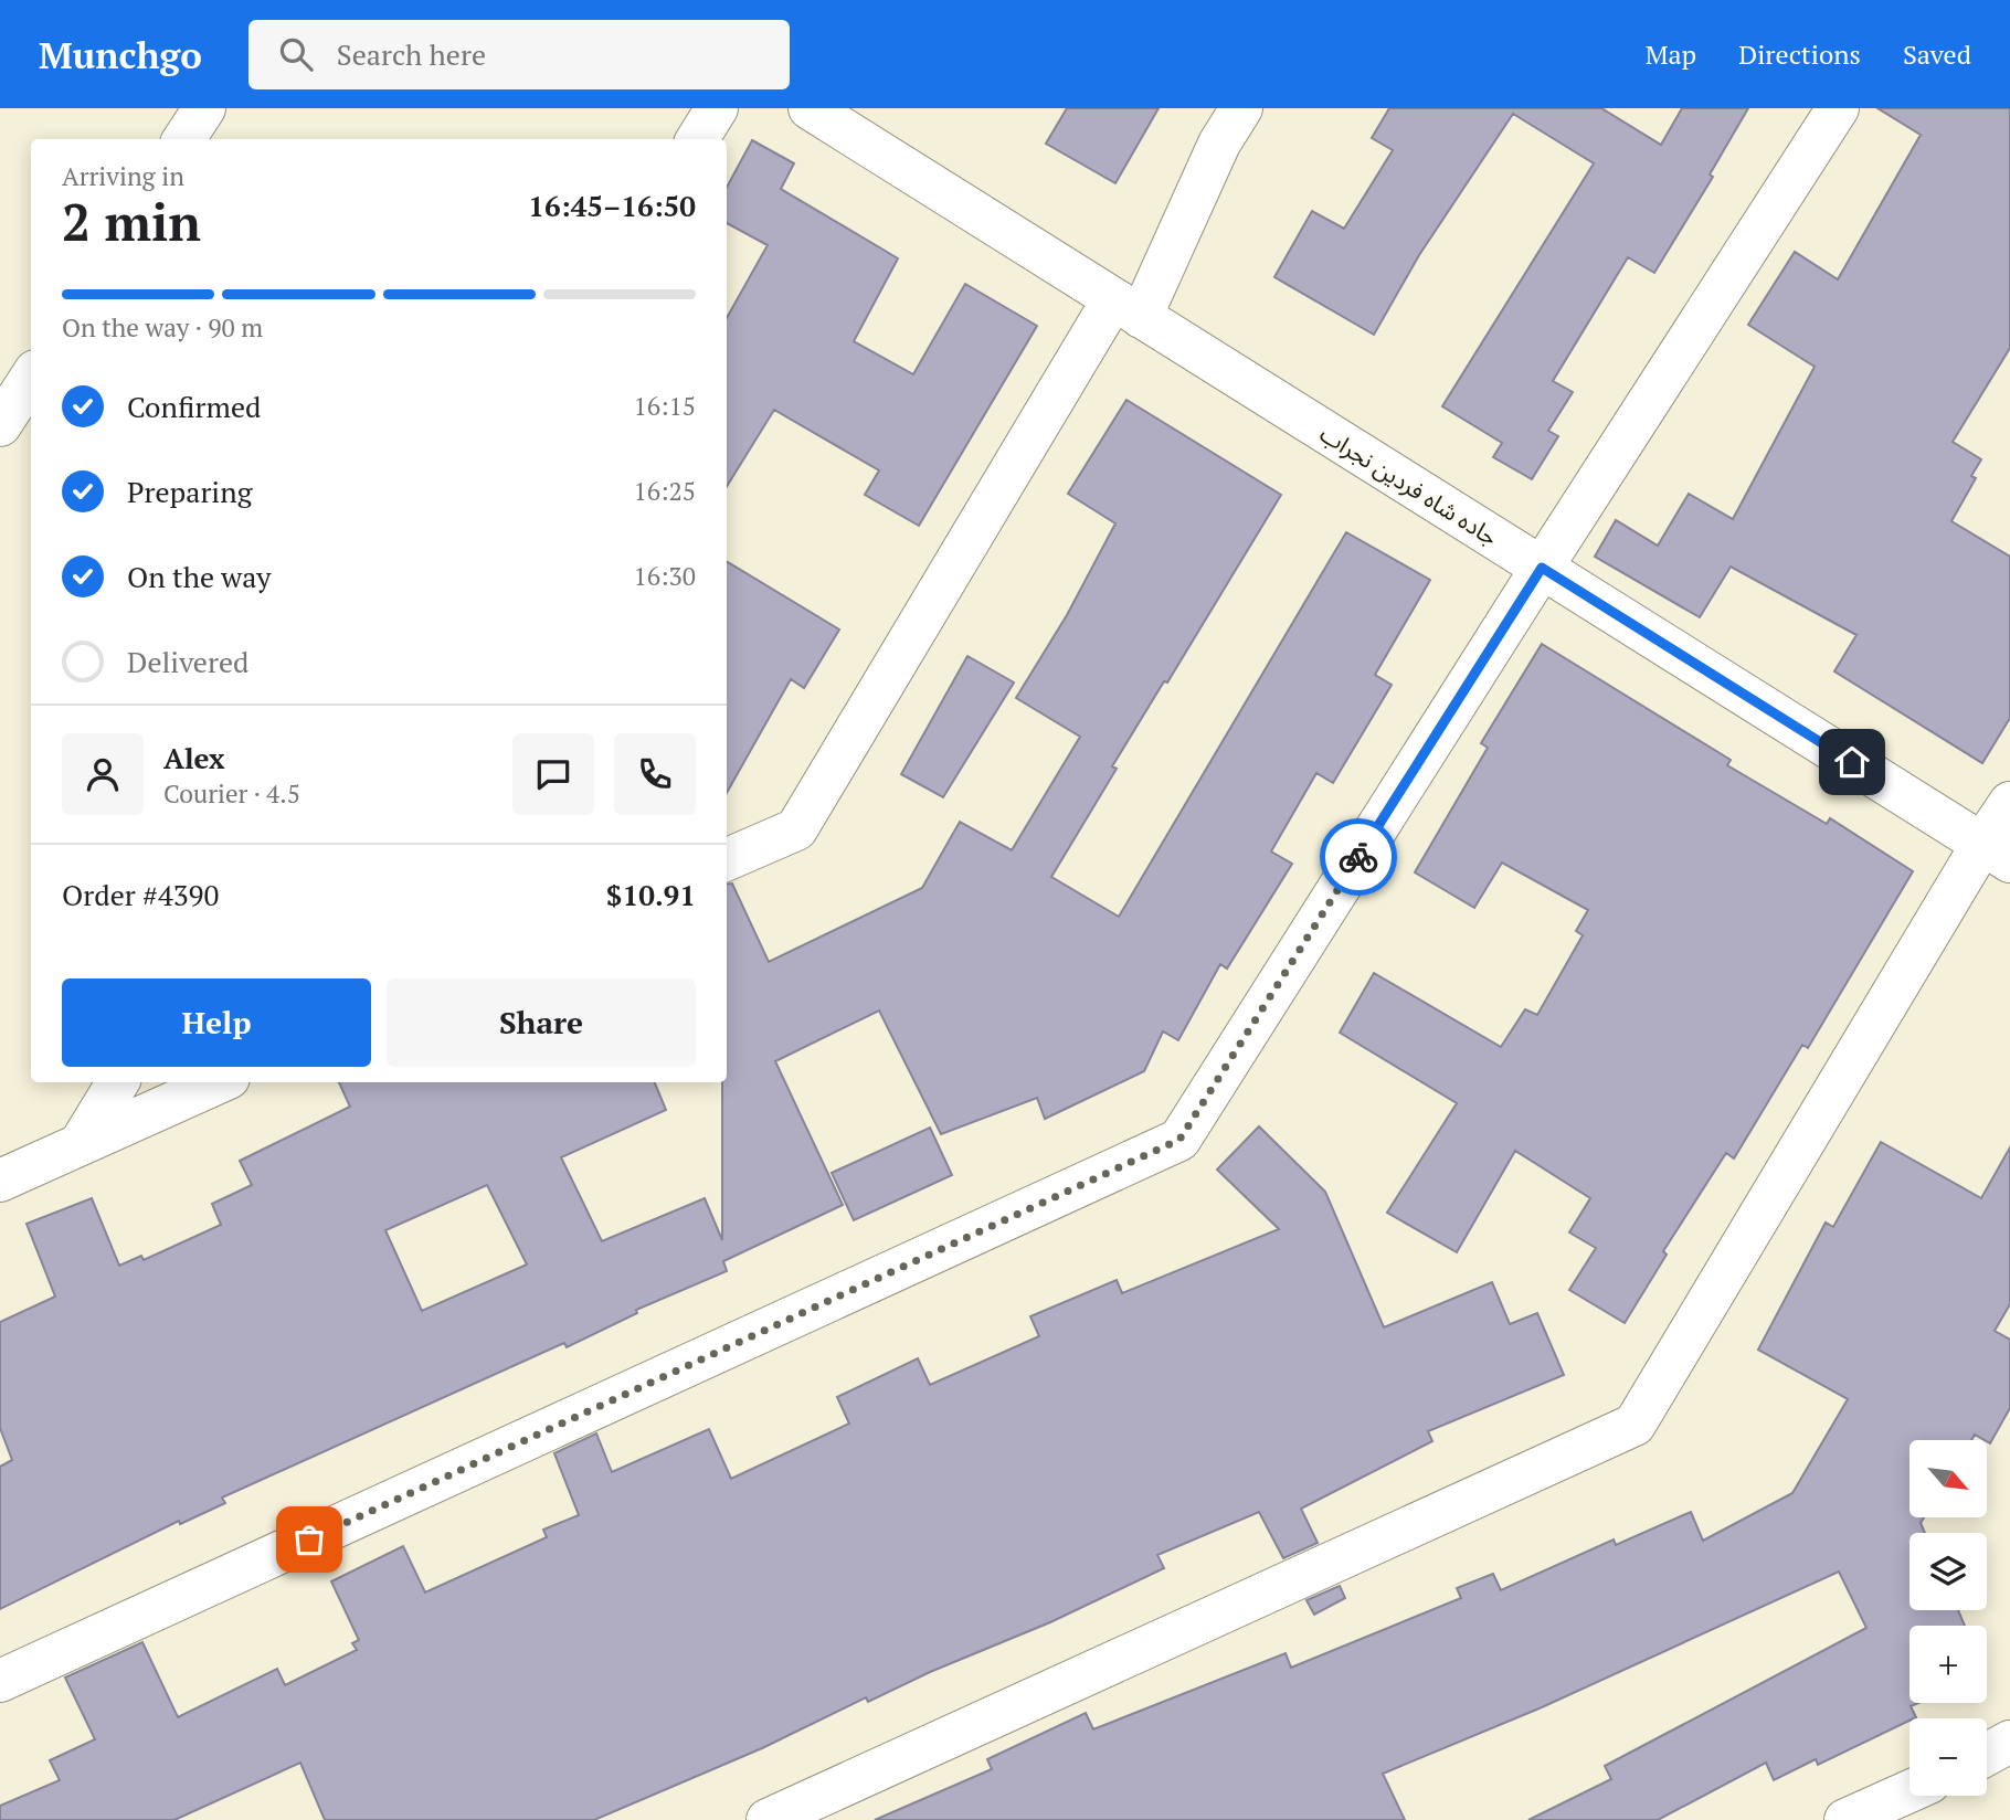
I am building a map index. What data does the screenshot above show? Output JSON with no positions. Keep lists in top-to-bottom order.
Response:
{
  "streets": {
    "street": ["جاده شاه فردین نجراب"]
  },
  "north": "bottom right",
  "page": {
    "header": "Munchgo",
    "search": "Search here",
    "nav": ["Map", "Directions", "Saved"],
    "heading": ["2 min", "Arriving in", "16:45–16:50"],
    "panel": [
      "Alex",
      "Courier · 4.5",
      "Order #4390",
      "$10.91"
    ],
    "bar": "On the way · 90 m",
    "list": [
      ["Confirmed", "16:15"],
      ["Preparing", "16:25"],
      ["On the way", "16:30"],
      "Delivered"
    ],
    "buttons": ["Help", "Share"],
    "map_buttons": ["+", "−"]
  }
}
